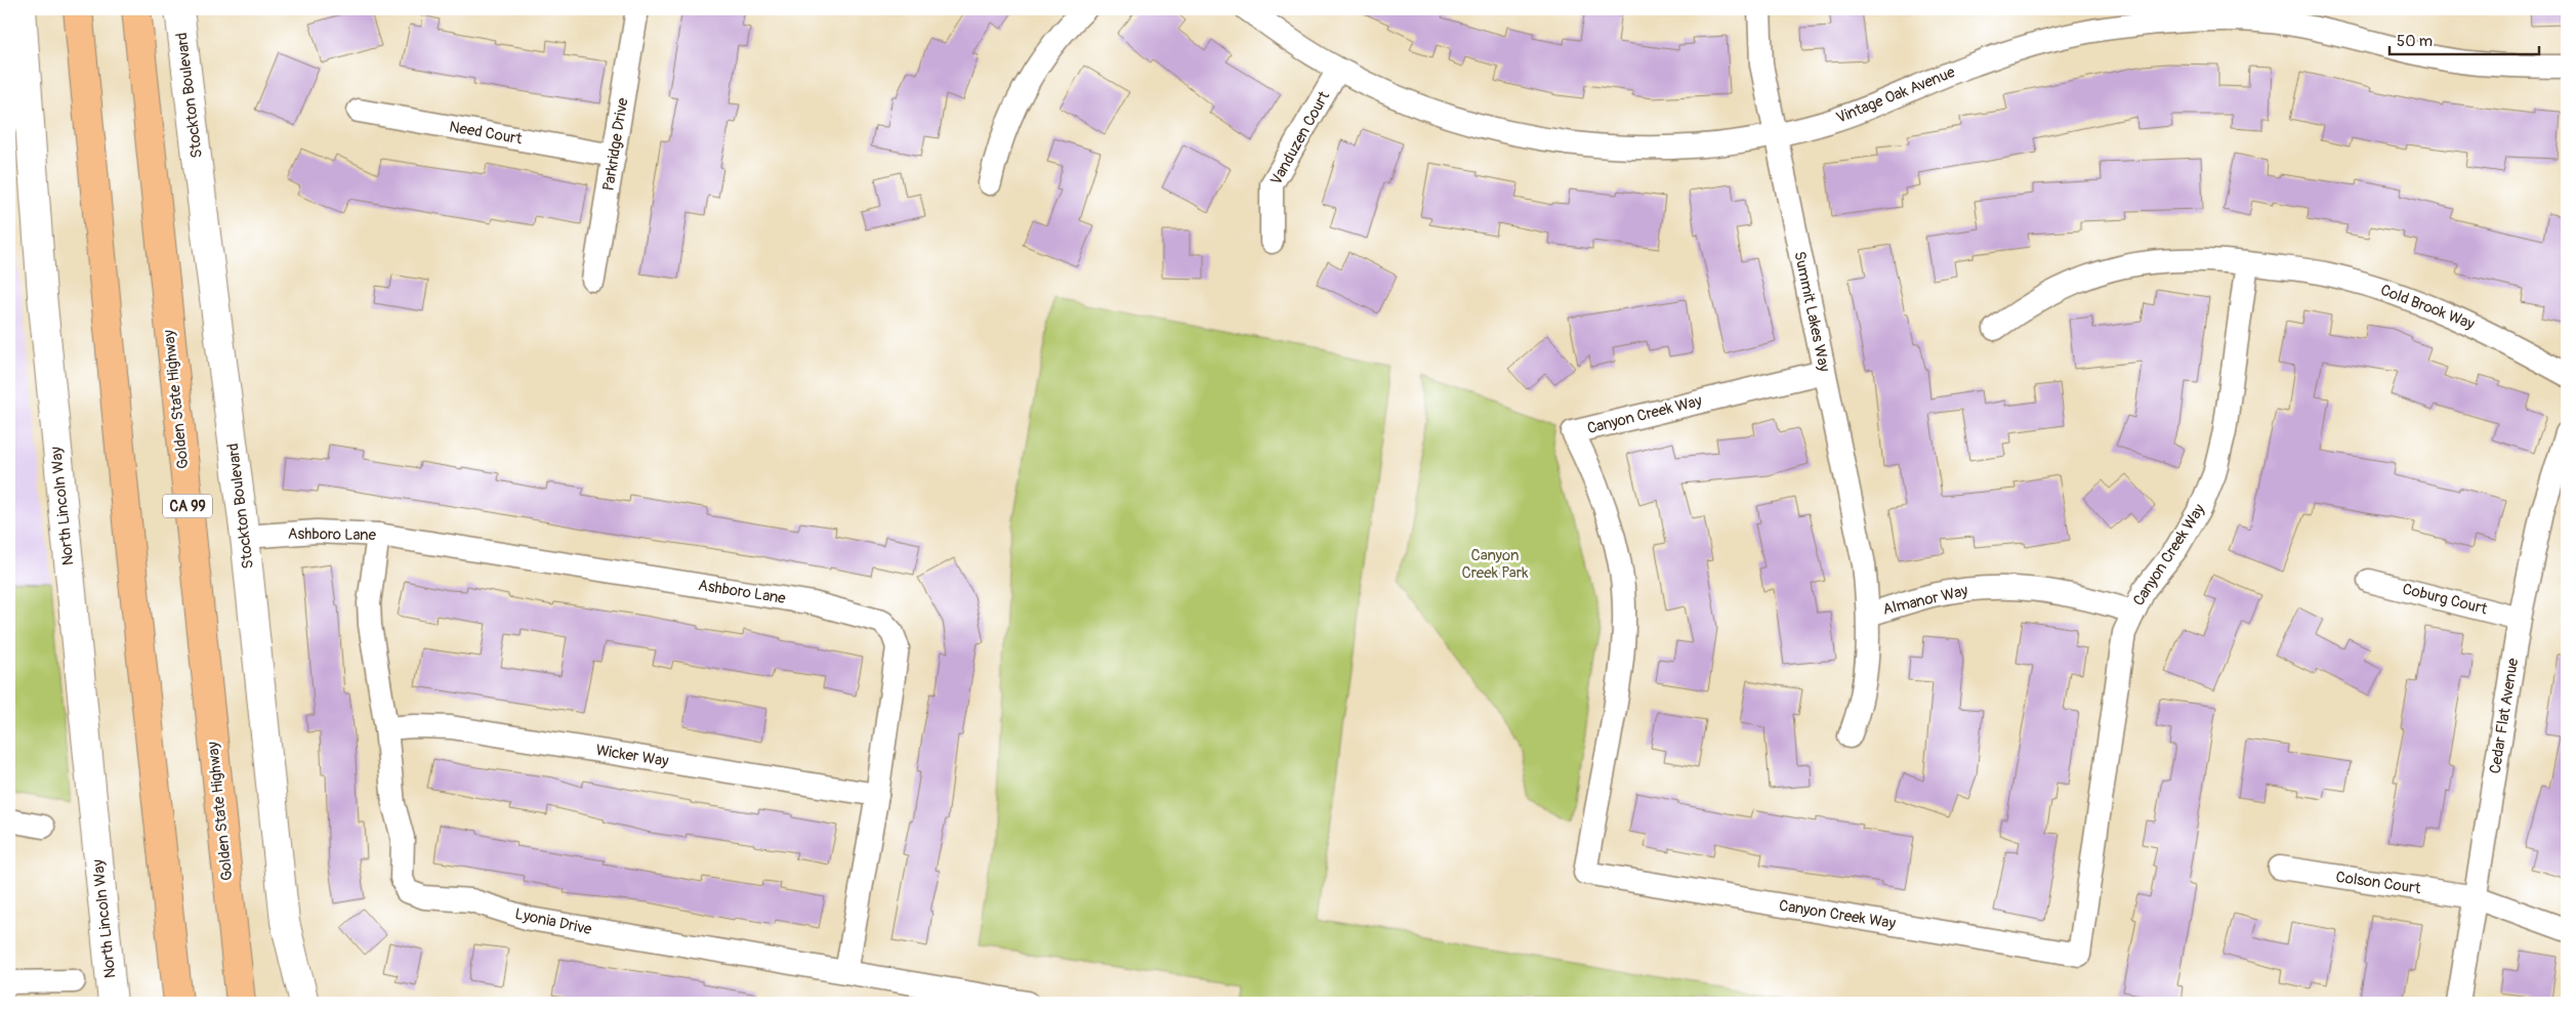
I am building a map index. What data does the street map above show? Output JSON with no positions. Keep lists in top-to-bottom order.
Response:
{
  "streets": {
    "highway": ["Golden State Highway", "CA 99"],
    "street": [
      "Stockton Boulevard",
      "Vintage Oak Avenue",
      "Need Court",
      "Vanduzen Court",
      "Parkridge Drive",
      "Cold Brook Way",
      "Summit Lakes Way",
      "Canyon Creek Way",
      "North Lincoln Way",
      "Ashboro Lane",
      "Coburg Court",
      "Almanor Way",
      "Cedar Flat Avenue",
      "Wicker Way",
      "Colson Court",
      "Lyonia Drive"
    ]
  },
  "crossings": [
    ["Stockton Boulevard", "Ashboro Lane"],
    ["Vintage Oak Avenue", "Vanduzen Court"],
    ["Vintage Oak Avenue", "Summit Lakes Way"],
    ["Need Court", "Parkridge Drive"],
    ["Cold Brook Way", "Canyon Creek Way"],
    ["Summit Lakes Way", "Canyon Creek Way"],
    ["Summit Lakes Way", "Almanor Way"],
    ["Canyon Creek Way", "Almanor Way"],
    ["Ashboro Lane", "Wicker Way"],
    ["Ashboro Lane", "Lyonia Drive"],
    ["Coburg Court", "Cedar Flat Avenue"],
    ["Cedar Flat Avenue", "Colson Court"],
    ["Wicker Way", "Lyonia Drive"]
  ],
  "parks": ["Canyon Creek Park"],
  "scale_bar": "50 m"
}
